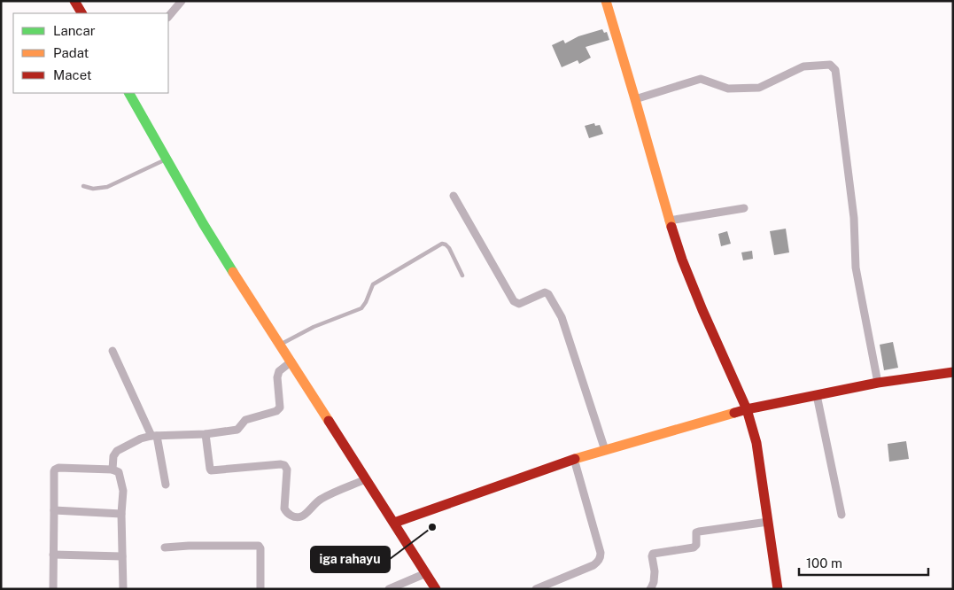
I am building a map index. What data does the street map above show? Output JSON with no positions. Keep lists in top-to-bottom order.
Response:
{
  "places": ["iga rahayu"],
  "legend": ["Lancar", "Padat", "Macet"],
  "scale_bar": "100 m"
}
